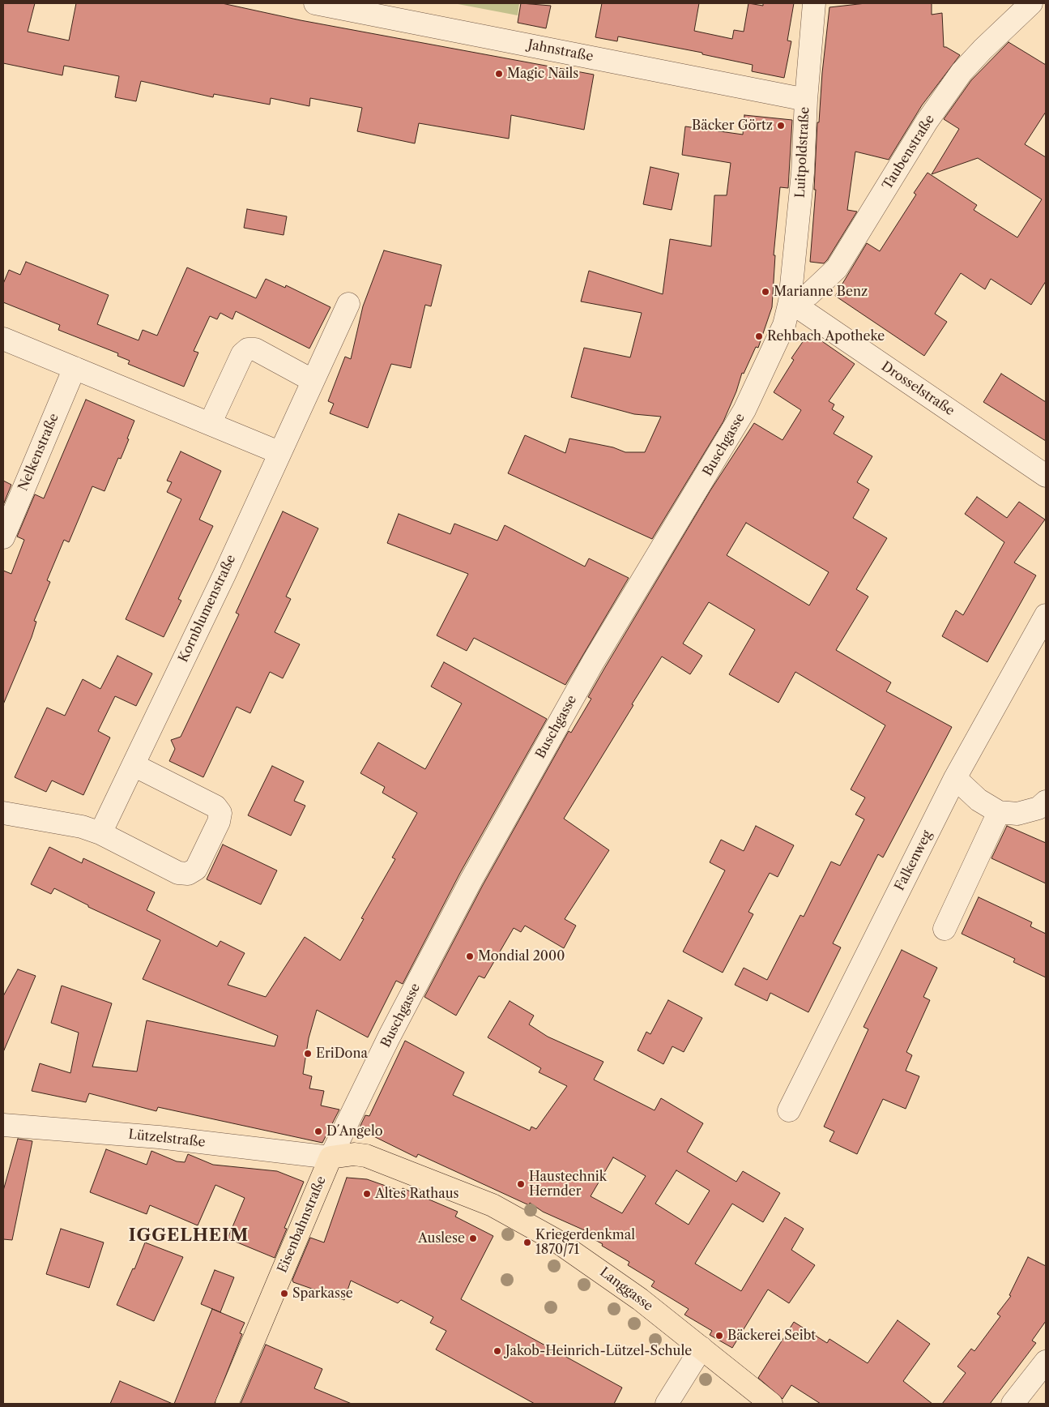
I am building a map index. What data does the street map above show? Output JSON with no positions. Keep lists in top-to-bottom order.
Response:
{
  "streets": {
    "main road": ["Eisenbahnstraße", "Langgasse"],
    "street": [
      "Jahnstraße",
      "Luitpoldstraße",
      "Taubenstraße",
      "Drosselstraße",
      "Buschgasse",
      "Nelkenstraße",
      "Kornblumenstraße",
      "Falkenweg",
      "Lützelstraße"
    ]
  },
  "crossings": [
    ["Jahnstraße", "Luitpoldstraße"],
    ["Luitpoldstraße", "Taubenstraße"],
    ["Luitpoldstraße", "Drosselstraße"],
    ["Luitpoldstraße", "Buschgasse"],
    ["Taubenstraße", "Drosselstraße"],
    ["Taubenstraße", "Buschgasse"],
    ["Drosselstraße", "Buschgasse"],
    ["Buschgasse", "Lützelstraße"],
    ["Buschgasse", "Eisenbahnstraße"],
    ["Buschgasse", "Langgasse"],
    ["Lützelstraße", "Eisenbahnstraße"],
    ["Lützelstraße", "Langgasse"],
    ["Eisenbahnstraße", "Langgasse"]
  ],
  "districts": ["IGGELHEIM"],
  "places": [
    "Magic Nails",
    "Bäcker Görtz",
    "Marianne Benz",
    "Rehbach Apotheke",
    "Mondial 2000",
    "EriDona",
    "D´Angelo",
    "Haustechnik Hernder",
    "Altes Rathaus",
    "Auslese",
    "Kriegerdenkmal 1870/71",
    "Sparkasse",
    "Bäckerei Seibt",
    "Jakob-Heinrich-Lützel-Schule"
  ]
}
